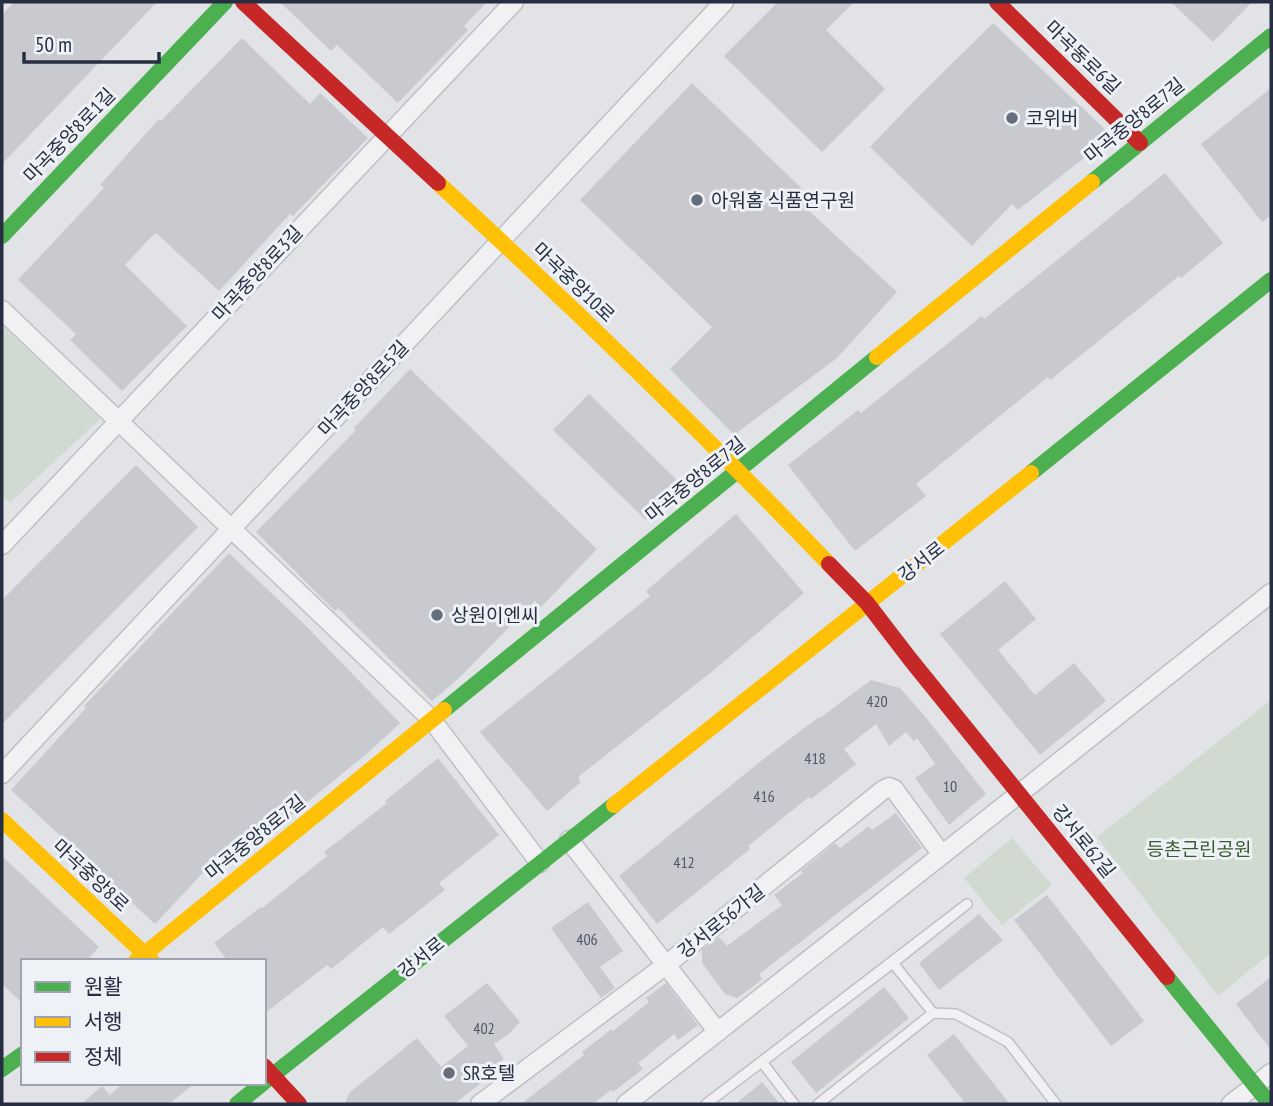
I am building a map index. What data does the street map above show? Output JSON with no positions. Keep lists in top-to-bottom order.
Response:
{
  "streets": {
    "street": [
      "마곡동로6길",
      "마곡중앙8로7길",
      "마곡중앙8로1길",
      "마곡중앙8로3길",
      "마곡중앙10로",
      "마곡중앙8로5길",
      "강서로",
      "강서로62길",
      "마곡중앙8로",
      "강서로56가길"
    ]
  },
  "crossings": [
    ["마곡동로6길", "마곡중앙8로7길"],
    ["마곡중앙8로7길", "마곡중앙10로"],
    ["마곡중앙8로7길", "마곡중앙8로"],
    ["마곡중앙8로3길", "마곡중앙10로"],
    ["마곡중앙10로", "마곡중앙8로5길"],
    ["마곡중앙10로", "강서로"],
    ["마곡중앙10로", "강서로62길"],
    ["강서로", "강서로62길"]
  ],
  "parks": ["등촌근린공원"],
  "places": [
    "코위버",
    "아워홈 식품연구원",
    "상원이엔씨",
    "SR호텔"
  ],
  "house_numbers": [
    "420",
    "418",
    "10",
    "416",
    "412",
    "406",
    "402"
  ],
  "legend": ["원활", "서행", "정체"],
  "scale_bar": "50 m"
}
